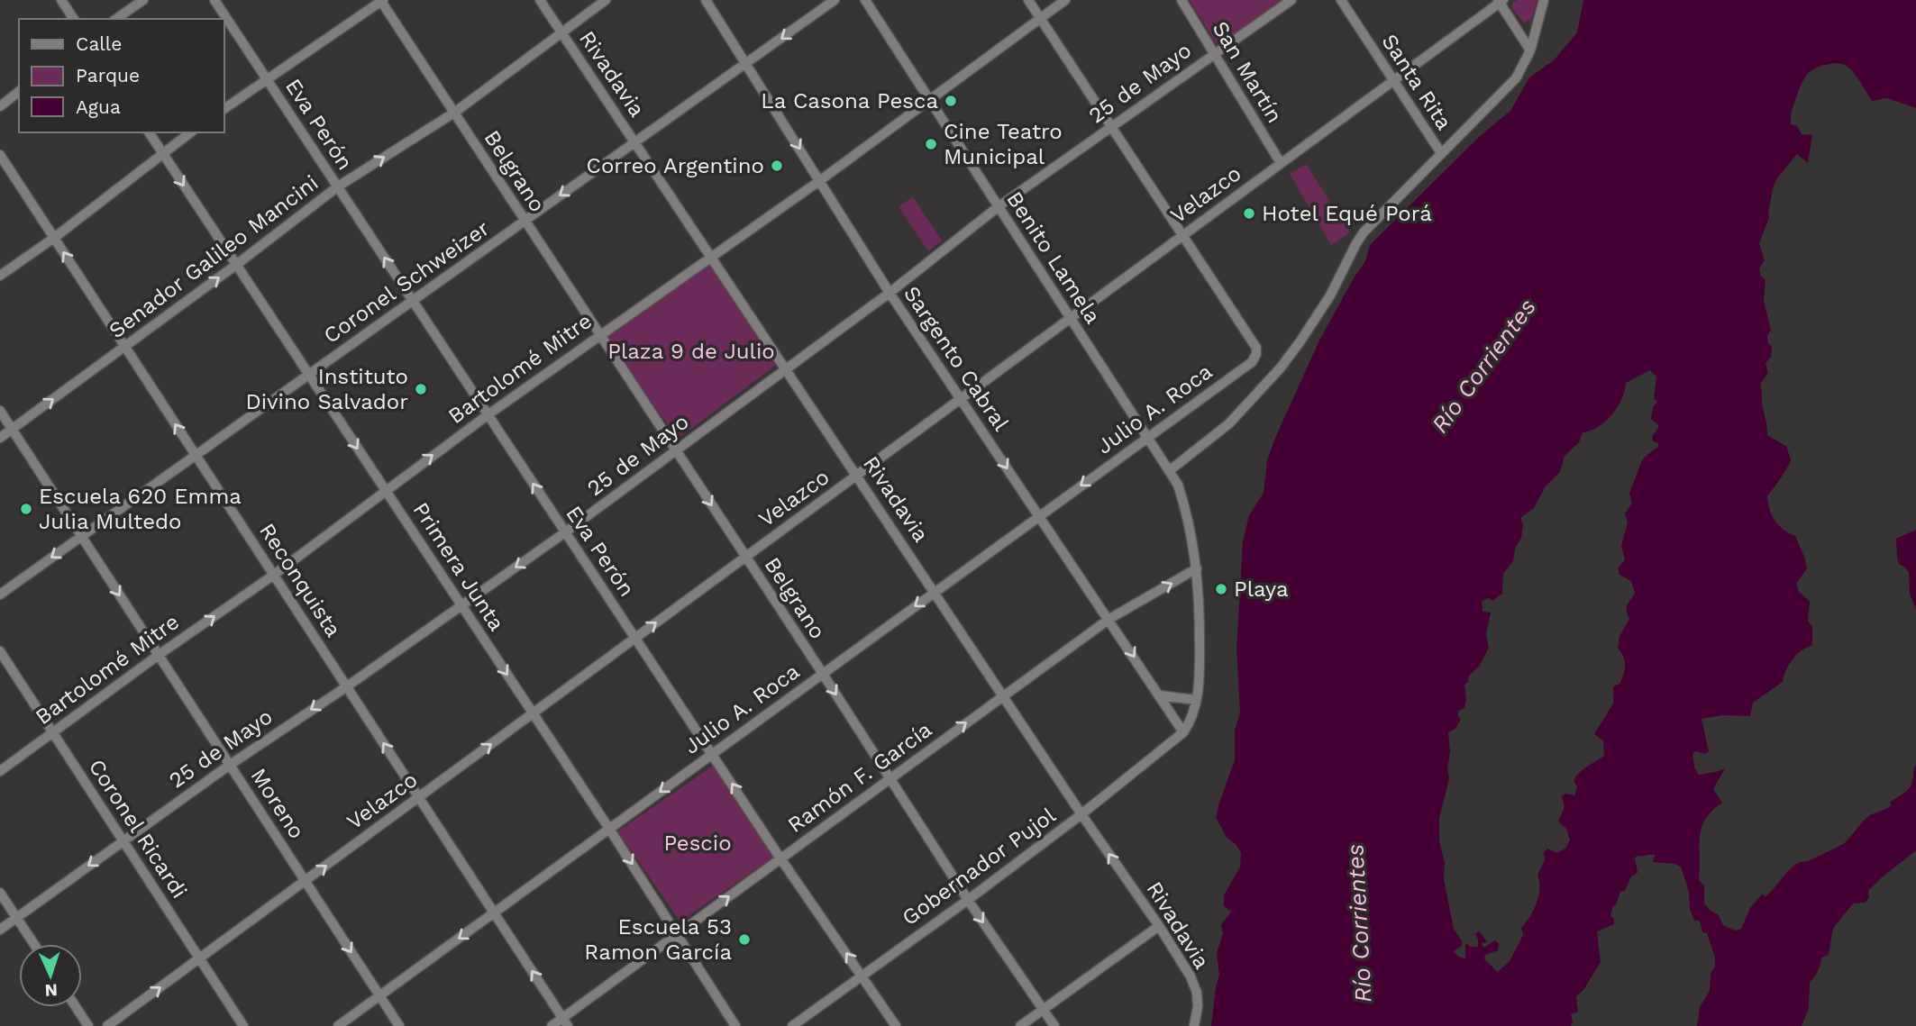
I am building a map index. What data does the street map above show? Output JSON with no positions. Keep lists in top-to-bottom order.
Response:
{
  "streets": {
    "street": [
      "San Martín",
      "Rivadavia",
      "Santa Rita",
      "25 de Mayo",
      "Eva Perón",
      "Belgrano",
      "Velazco",
      "Senador Galileo Mancini",
      "Benito Lamela",
      "Coronel Schweizer",
      "Sargento Cabral",
      "Bartolomé Mitre",
      "Julio A. Roca",
      "Primera Junta",
      "Reconquista",
      "Ramón F. García",
      "Moreno",
      "Coronel Ricardi",
      "Gobernador Pujol"
    ]
  },
  "crossings": [
    ["San Martín", "25 de Mayo"],
    ["San Martín", "Velazco"],
    ["Rivadavia", "25 de Mayo"],
    ["Rivadavia", "Velazco"],
    ["Rivadavia", "Senador Galileo Mancini"],
    ["Rivadavia", "Coronel Schweizer"],
    ["Rivadavia", "Bartolomé Mitre"],
    ["Rivadavia", "Julio A. Roca"],
    ["Rivadavia", "Ramón F. García"],
    ["Rivadavia", "Gobernador Pujol"],
    ["Santa Rita", "Velazco"],
    ["25 de Mayo", "Eva Perón"],
    ["25 de Mayo", "Belgrano"],
    ["25 de Mayo", "Benito Lamela"],
    ["25 de Mayo", "Sargento Cabral"],
    ["25 de Mayo", "Primera Junta"],
    ["25 de Mayo", "Reconquista"],
    ["25 de Mayo", "Moreno"],
    ["25 de Mayo", "Coronel Ricardi"],
    ["Eva Perón", "Velazco"],
    ["Eva Perón", "Senador Galileo Mancini"],
    ["Eva Perón", "Coronel Schweizer"],
    ["Eva Perón", "Bartolomé Mitre"],
    ["Eva Perón", "Julio A. Roca"],
    ["Eva Perón", "Ramón F. García"],
    ["Eva Perón", "Gobernador Pujol"],
    ["Belgrano", "Velazco"],
    ["Belgrano", "Senador Galileo Mancini"],
    ["Belgrano", "Coronel Schweizer"],
    ["Belgrano", "Bartolomé Mitre"],
    ["Belgrano", "Julio A. Roca"],
    ["Belgrano", "Ramón F. García"],
    ["Belgrano", "Gobernador Pujol"],
    ["Velazco", "Benito Lamela"],
    ["Velazco", "Sargento Cabral"],
    ["Velazco", "Julio A. Roca"],
    ["Velazco", "Primera Junta"],
    ["Velazco", "Reconquista"],
    ["Velazco", "Moreno"],
    ["Velazco", "Coronel Ricardi"],
    ["Senador Galileo Mancini", "Primera Junta"],
    ["Senador Galileo Mancini", "Reconquista"],
    ["Senador Galileo Mancini", "Moreno"],
    ["Benito Lamela", "Sargento Cabral"],
    ["Benito Lamela", "Bartolomé Mitre"],
    ["Benito Lamela", "Julio A. Roca"],
    ["Benito Lamela", "Ramón F. García"],
    ["Benito Lamela", "Gobernador Pujol"],
    ["Coronel Schweizer", "Sargento Cabral"],
    ["Coronel Schweizer", "Primera Junta"],
    ["Coronel Schweizer", "Reconquista"],
    ["Coronel Schweizer", "Moreno"],
    ["Sargento Cabral", "Bartolomé Mitre"],
    ["Sargento Cabral", "Julio A. Roca"],
    ["Sargento Cabral", "Ramón F. García"],
    ["Sargento Cabral", "Gobernador Pujol"],
    ["Bartolomé Mitre", "Primera Junta"],
    ["Bartolomé Mitre", "Reconquista"],
    ["Bartolomé Mitre", "Moreno"],
    ["Bartolomé Mitre", "Coronel Ricardi"],
    ["Julio A. Roca", "Primera Junta"],
    ["Julio A. Roca", "Reconquista"],
    ["Julio A. Roca", "Moreno"],
    ["Primera Junta", "Ramón F. García"],
    ["Reconquista", "Ramón F. García"]
  ],
  "one_way": [
    "Eva Perón",
    "Senador Galileo Mancini",
    "Sargento Cabral",
    "Julio A. Roca",
    "Primera Junta",
    "Reconquista",
    "Ramón F. García",
    "Moreno"
  ],
  "water": ["Río Corrientes"],
  "parks": ["Plaza 9 de Julio", "Pescio"],
  "places": [
    "La Casona Pesca",
    "Cine Teatro Municipal",
    "Correo Argentino",
    "Hotel Equé Porá",
    "Instituto Divino Salvador",
    "Escuela 620 Emma Julia Multedo",
    "Playa",
    "Escuela 53 Ramon García"
  ],
  "legend": ["Calle", "Parque", "Agua"],
  "north": "bottom"
}
